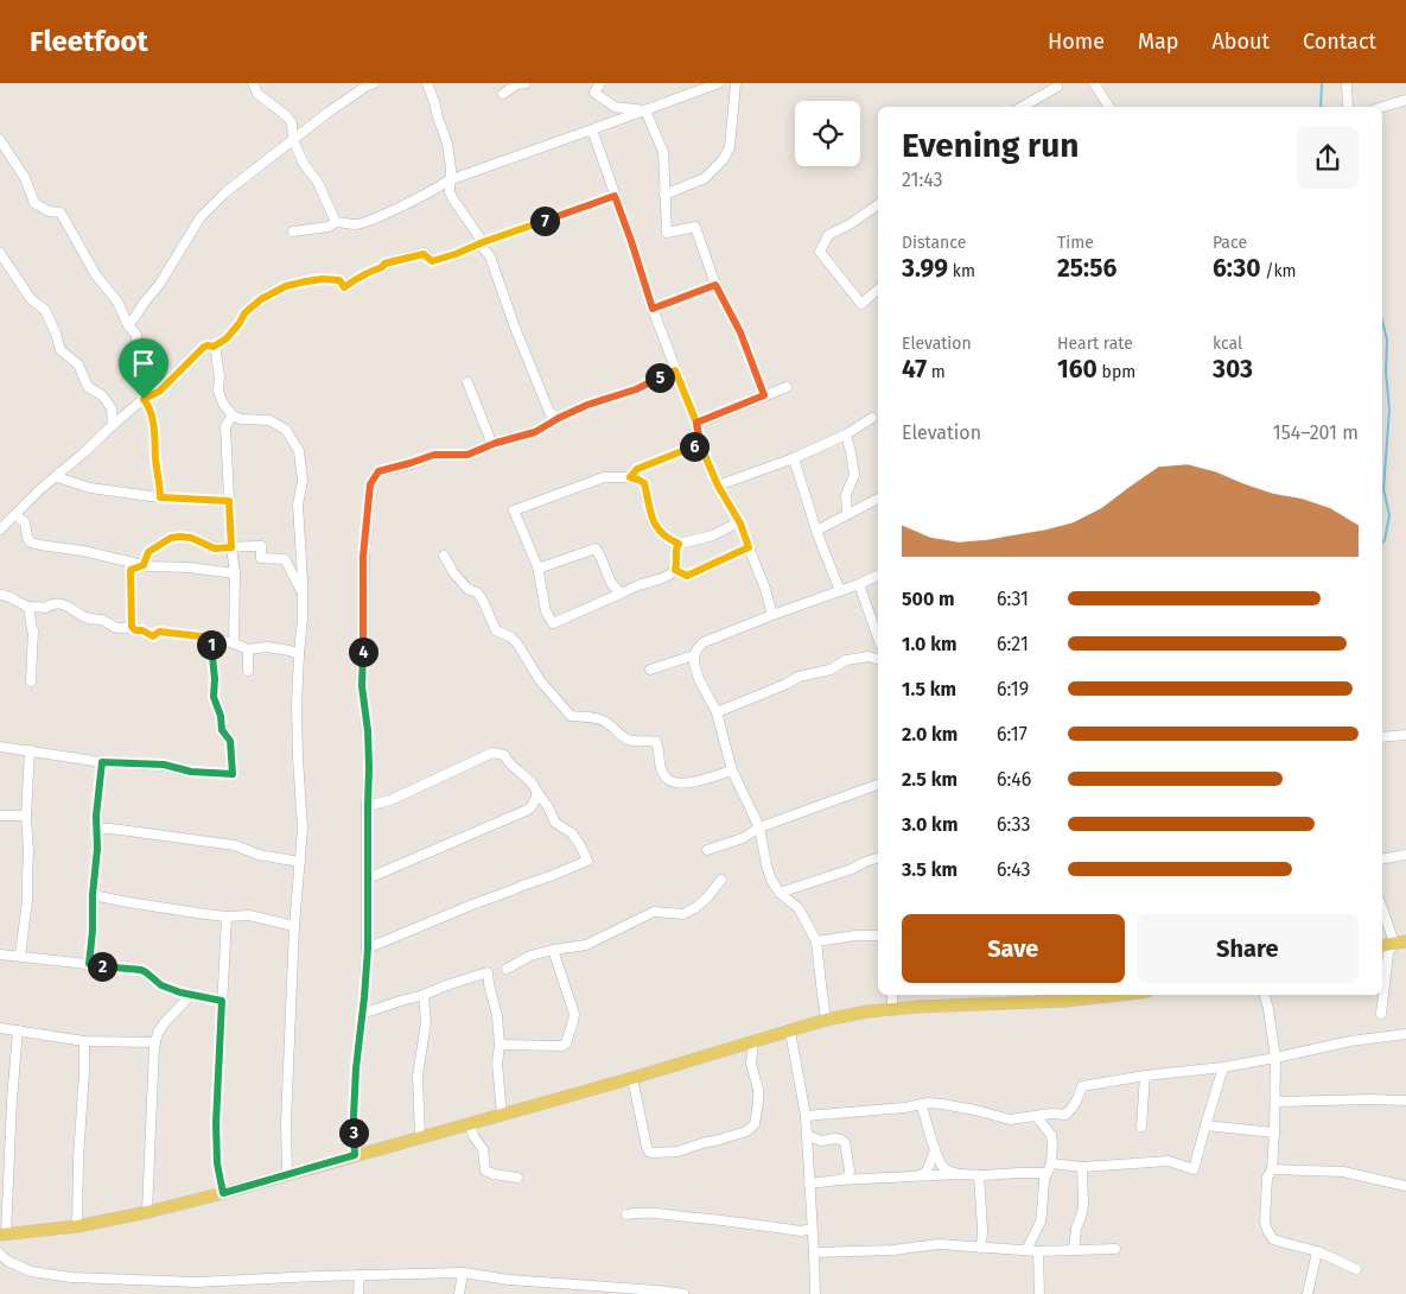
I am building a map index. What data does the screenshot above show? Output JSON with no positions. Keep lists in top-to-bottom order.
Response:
{
  "page": {
    "header": "Fleetfoot",
    "nav": [
      "Home",
      "Map",
      "About",
      "Contact"
    ],
    "heading": ["Evening run", "21:43"],
    "pins": [
      "7",
      "5",
      "6",
      "1",
      "4",
      "2",
      "3"
    ],
    "stats": [
      ["Distance", "3.99 km"],
      ["Time", "25:56"],
      ["Pace", "6:30 /km"],
      ["Elevation", "47 m"],
      ["Heart rate", "160 bpm"],
      ["kcal", "303"]
    ],
    "chart": ["Elevation", "154–201 m"],
    "list": [
      {
        "name": "500 m",
        "note": "6:31"
      },
      {
        "name": "1.0 km",
        "note": "6:21"
      },
      {
        "name": "1.5 km",
        "note": "6:19"
      },
      {
        "name": "2.0 km",
        "note": "6:17"
      },
      {
        "name": "2.5 km",
        "note": "6:46"
      },
      {
        "name": "3.0 km",
        "note": "6:33"
      },
      {
        "name": "3.5 km",
        "note": "6:43"
      }
    ],
    "buttons": ["Save", "Share"]
  }
}
